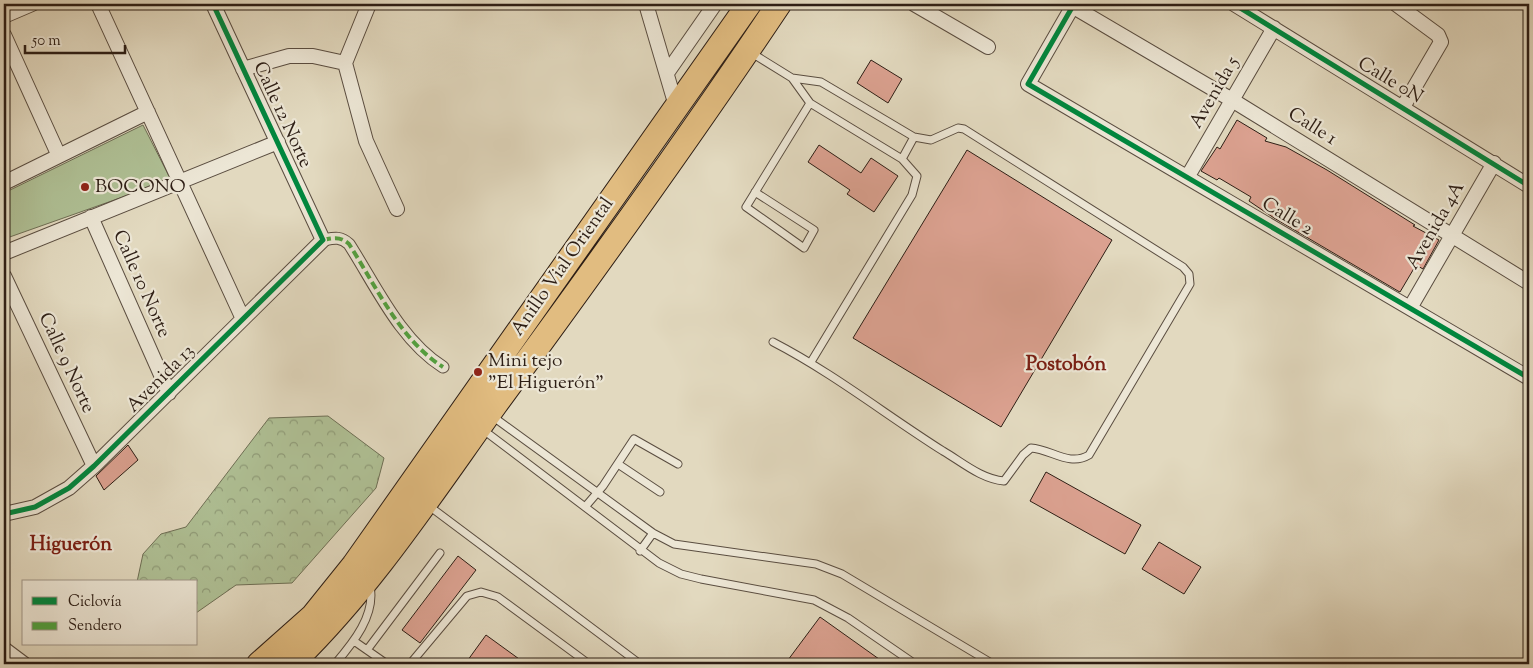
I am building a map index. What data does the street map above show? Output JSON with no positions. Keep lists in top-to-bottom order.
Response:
{
  "streets": {
    "highway": ["Anillo Vial Oriental"],
    "street": [
      "Calle 0N",
      "Avenida 5",
      "Calle 12 Norte",
      "Calle 1",
      "Calle 2",
      "Avenida 4A",
      "Calle 10 Norte",
      "Calle 9 Norte",
      "Avenida 13"
    ]
  },
  "crossings": [
    ["Calle 0N", "Avenida 5"],
    ["Calle 0N", "Avenida 4A"],
    ["Avenida 5", "Calle 1"],
    ["Avenida 5", "Calle 2"],
    ["Calle 12 Norte", "Avenida 13"],
    ["Calle 1", "Calle 2"],
    ["Calle 1", "Avenida 4A"],
    ["Calle 2", "Avenida 4A"],
    ["Calle 10 Norte", "Avenida 13"],
    ["Calle 9 Norte", "Avenida 13"]
  ],
  "districts": ["Postobón", "Higuerón"],
  "places": ["BOCONO", "Mini tejo \"El Higuerón\""],
  "legend": ["Ciclovía", "Sendero"],
  "scale_bar": "50 m"
}
